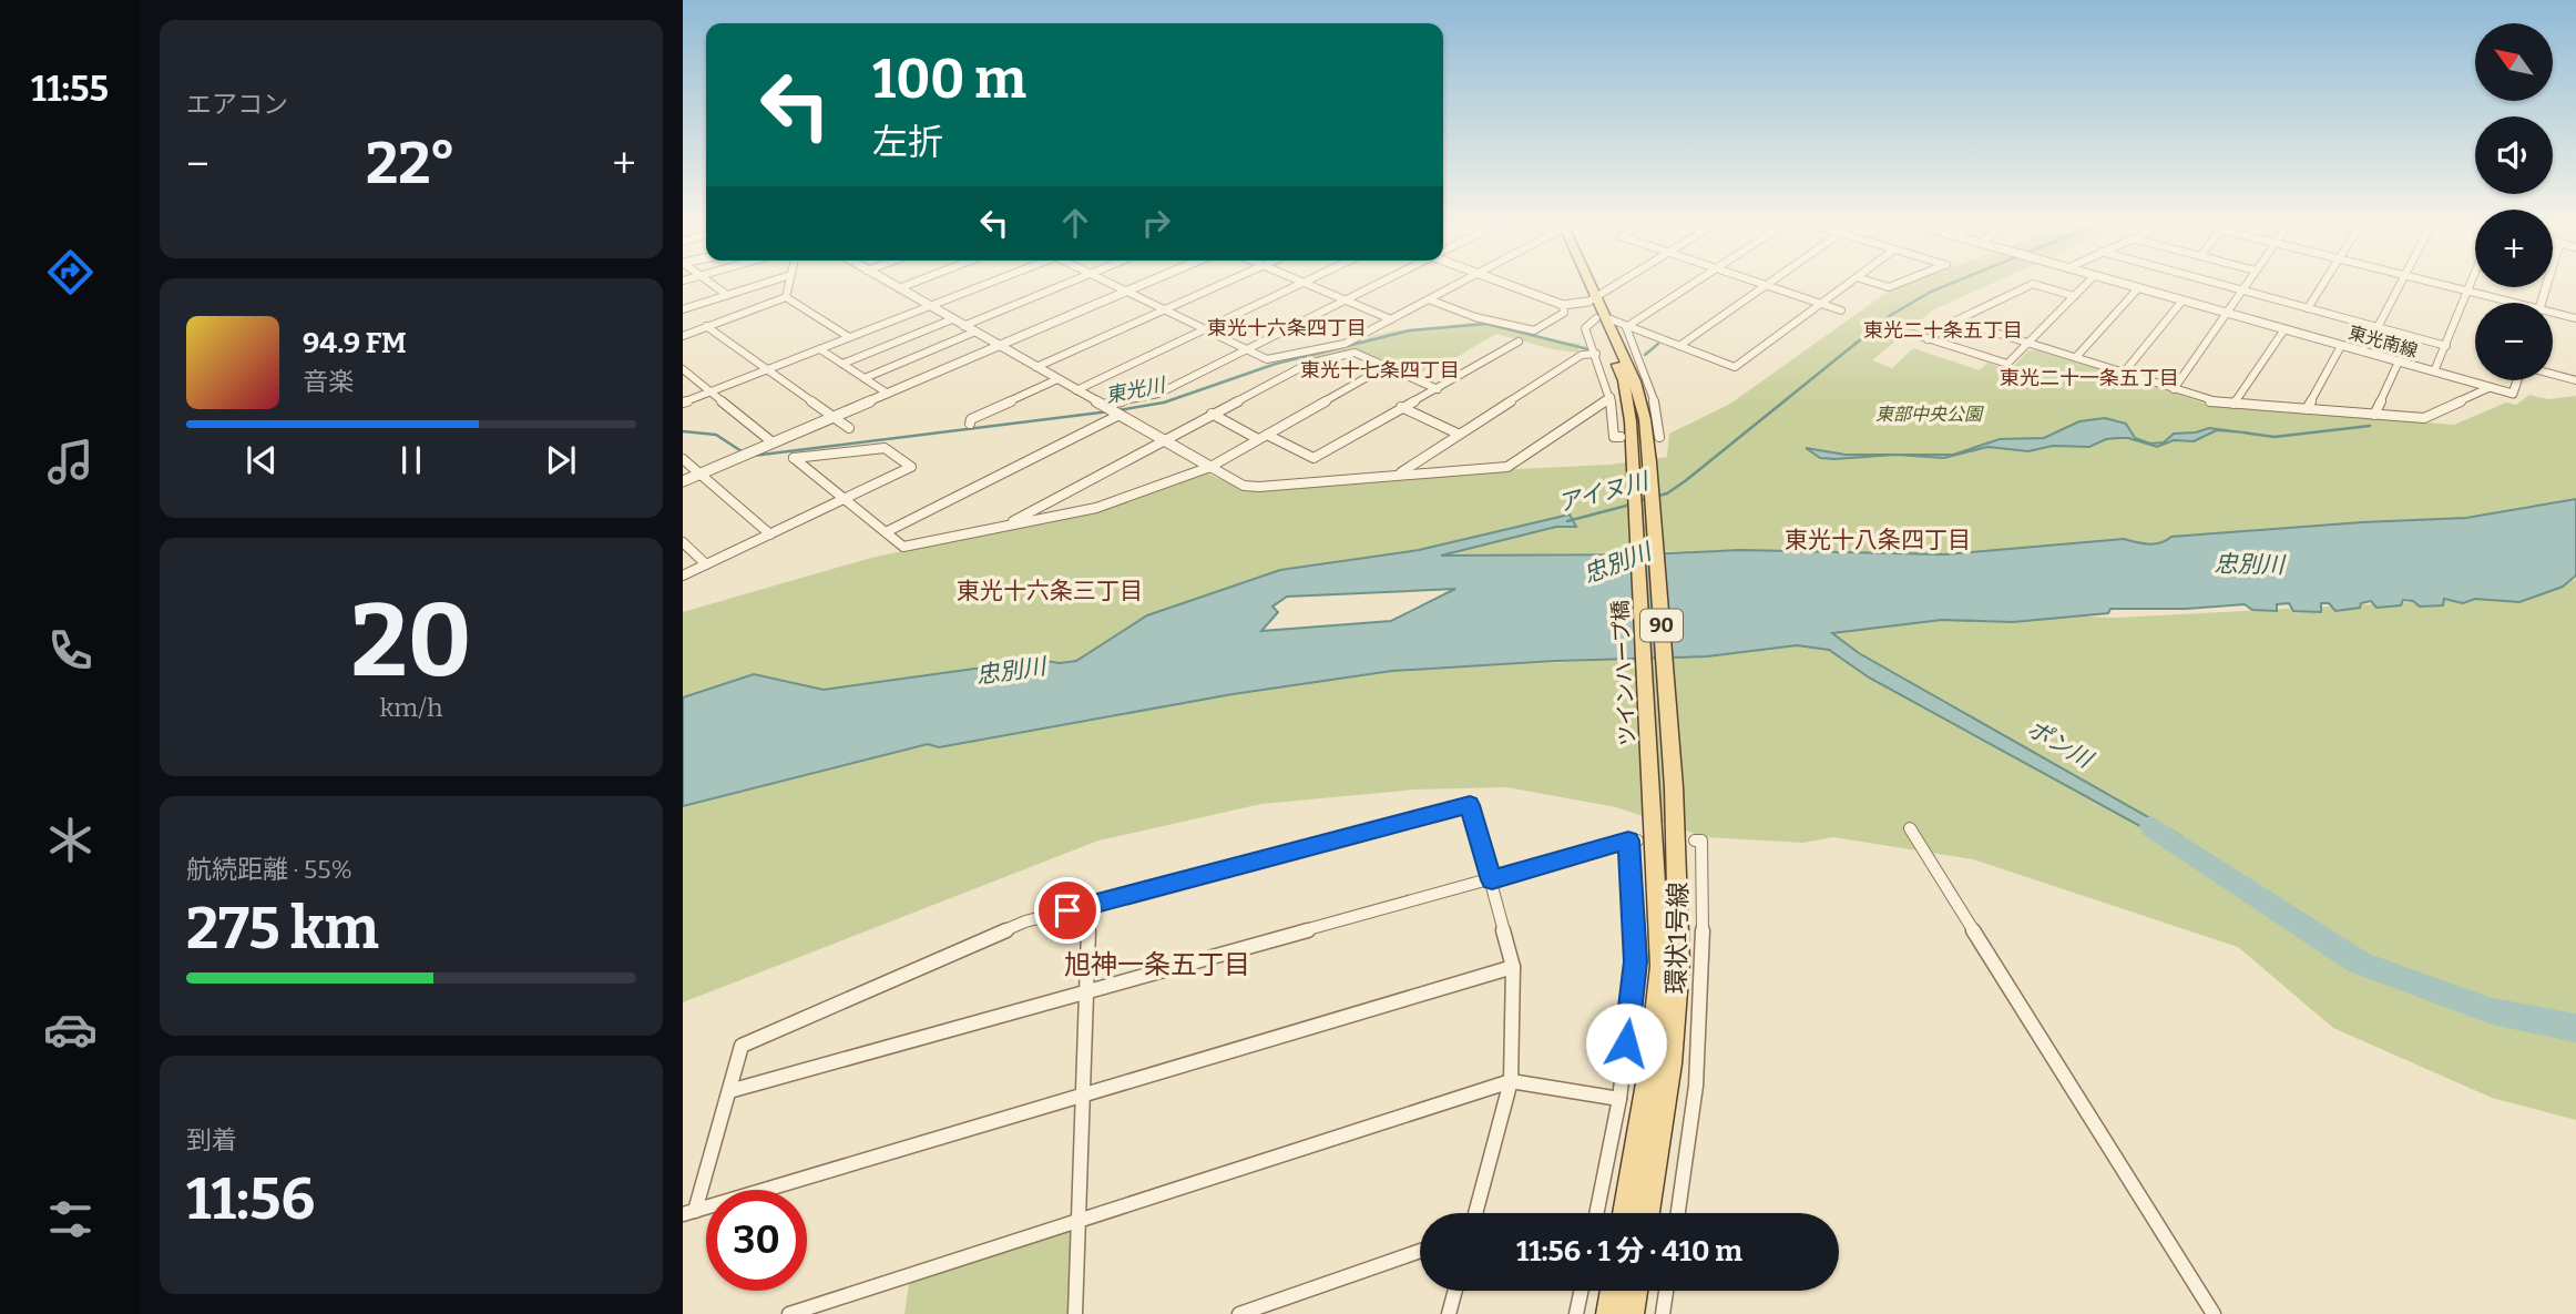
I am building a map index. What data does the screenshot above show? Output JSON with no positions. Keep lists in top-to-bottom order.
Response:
{
  "streets": {
    "main road": ["90", "ツインハープ橋", "環状1号線"],
    "street": ["東光南線"]
  },
  "crossings": [
    ["90", "ツインハープ橋"],
    ["ツインハープ橋", "環状1号線"]
  ],
  "districts": [
    "東光十六条四丁目",
    "東光二十条五丁目",
    "東光十七条四丁目",
    "東光二十一条五丁目",
    "東光十八条四丁目",
    "東光十六条三丁目",
    "旭神一条五丁目"
  ],
  "water": [
    "東光川",
    "アイヌ川",
    "忠別川",
    "ポン川"
  ],
  "parks": ["東部中央公園"],
  "north": "top left",
  "page": {
    "tabs": "11:55",
    "tile": [
      "エアコン",
      ["20", "km/h"],
      ["航続距離 · 55%", "275 km"],
      ["到着", "11:56"]
    ],
    "map_buttons": ["+", "−"],
    "turn": ["100 m", "左折"],
    "heat": ["−", "22°", "+"],
    "song": ["94.9 FM", "音楽"],
    "limit": "30",
    "trip": "11:56 · 1 分 · 410 m"
  }
}
